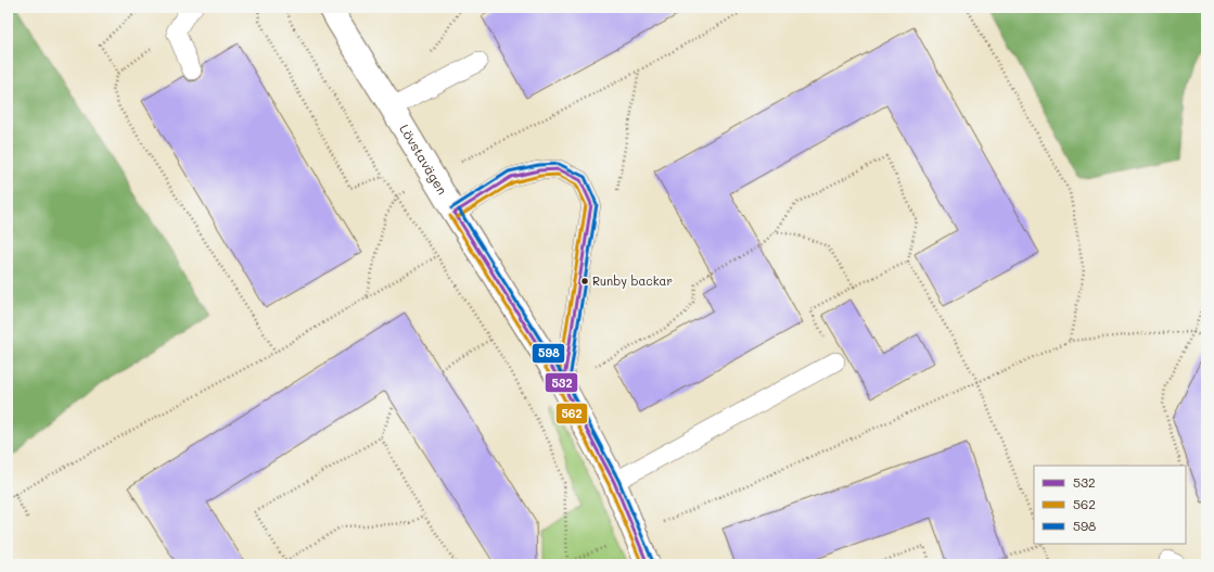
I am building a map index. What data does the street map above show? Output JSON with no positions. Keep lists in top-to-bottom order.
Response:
{
  "streets": {
    "street": ["Lövstavägen"]
  },
  "places": ["Runby backar"],
  "lines": ["transit line 598", "transit line 532", "transit line 562"],
  "legend": ["532", "562", "598"]
}
